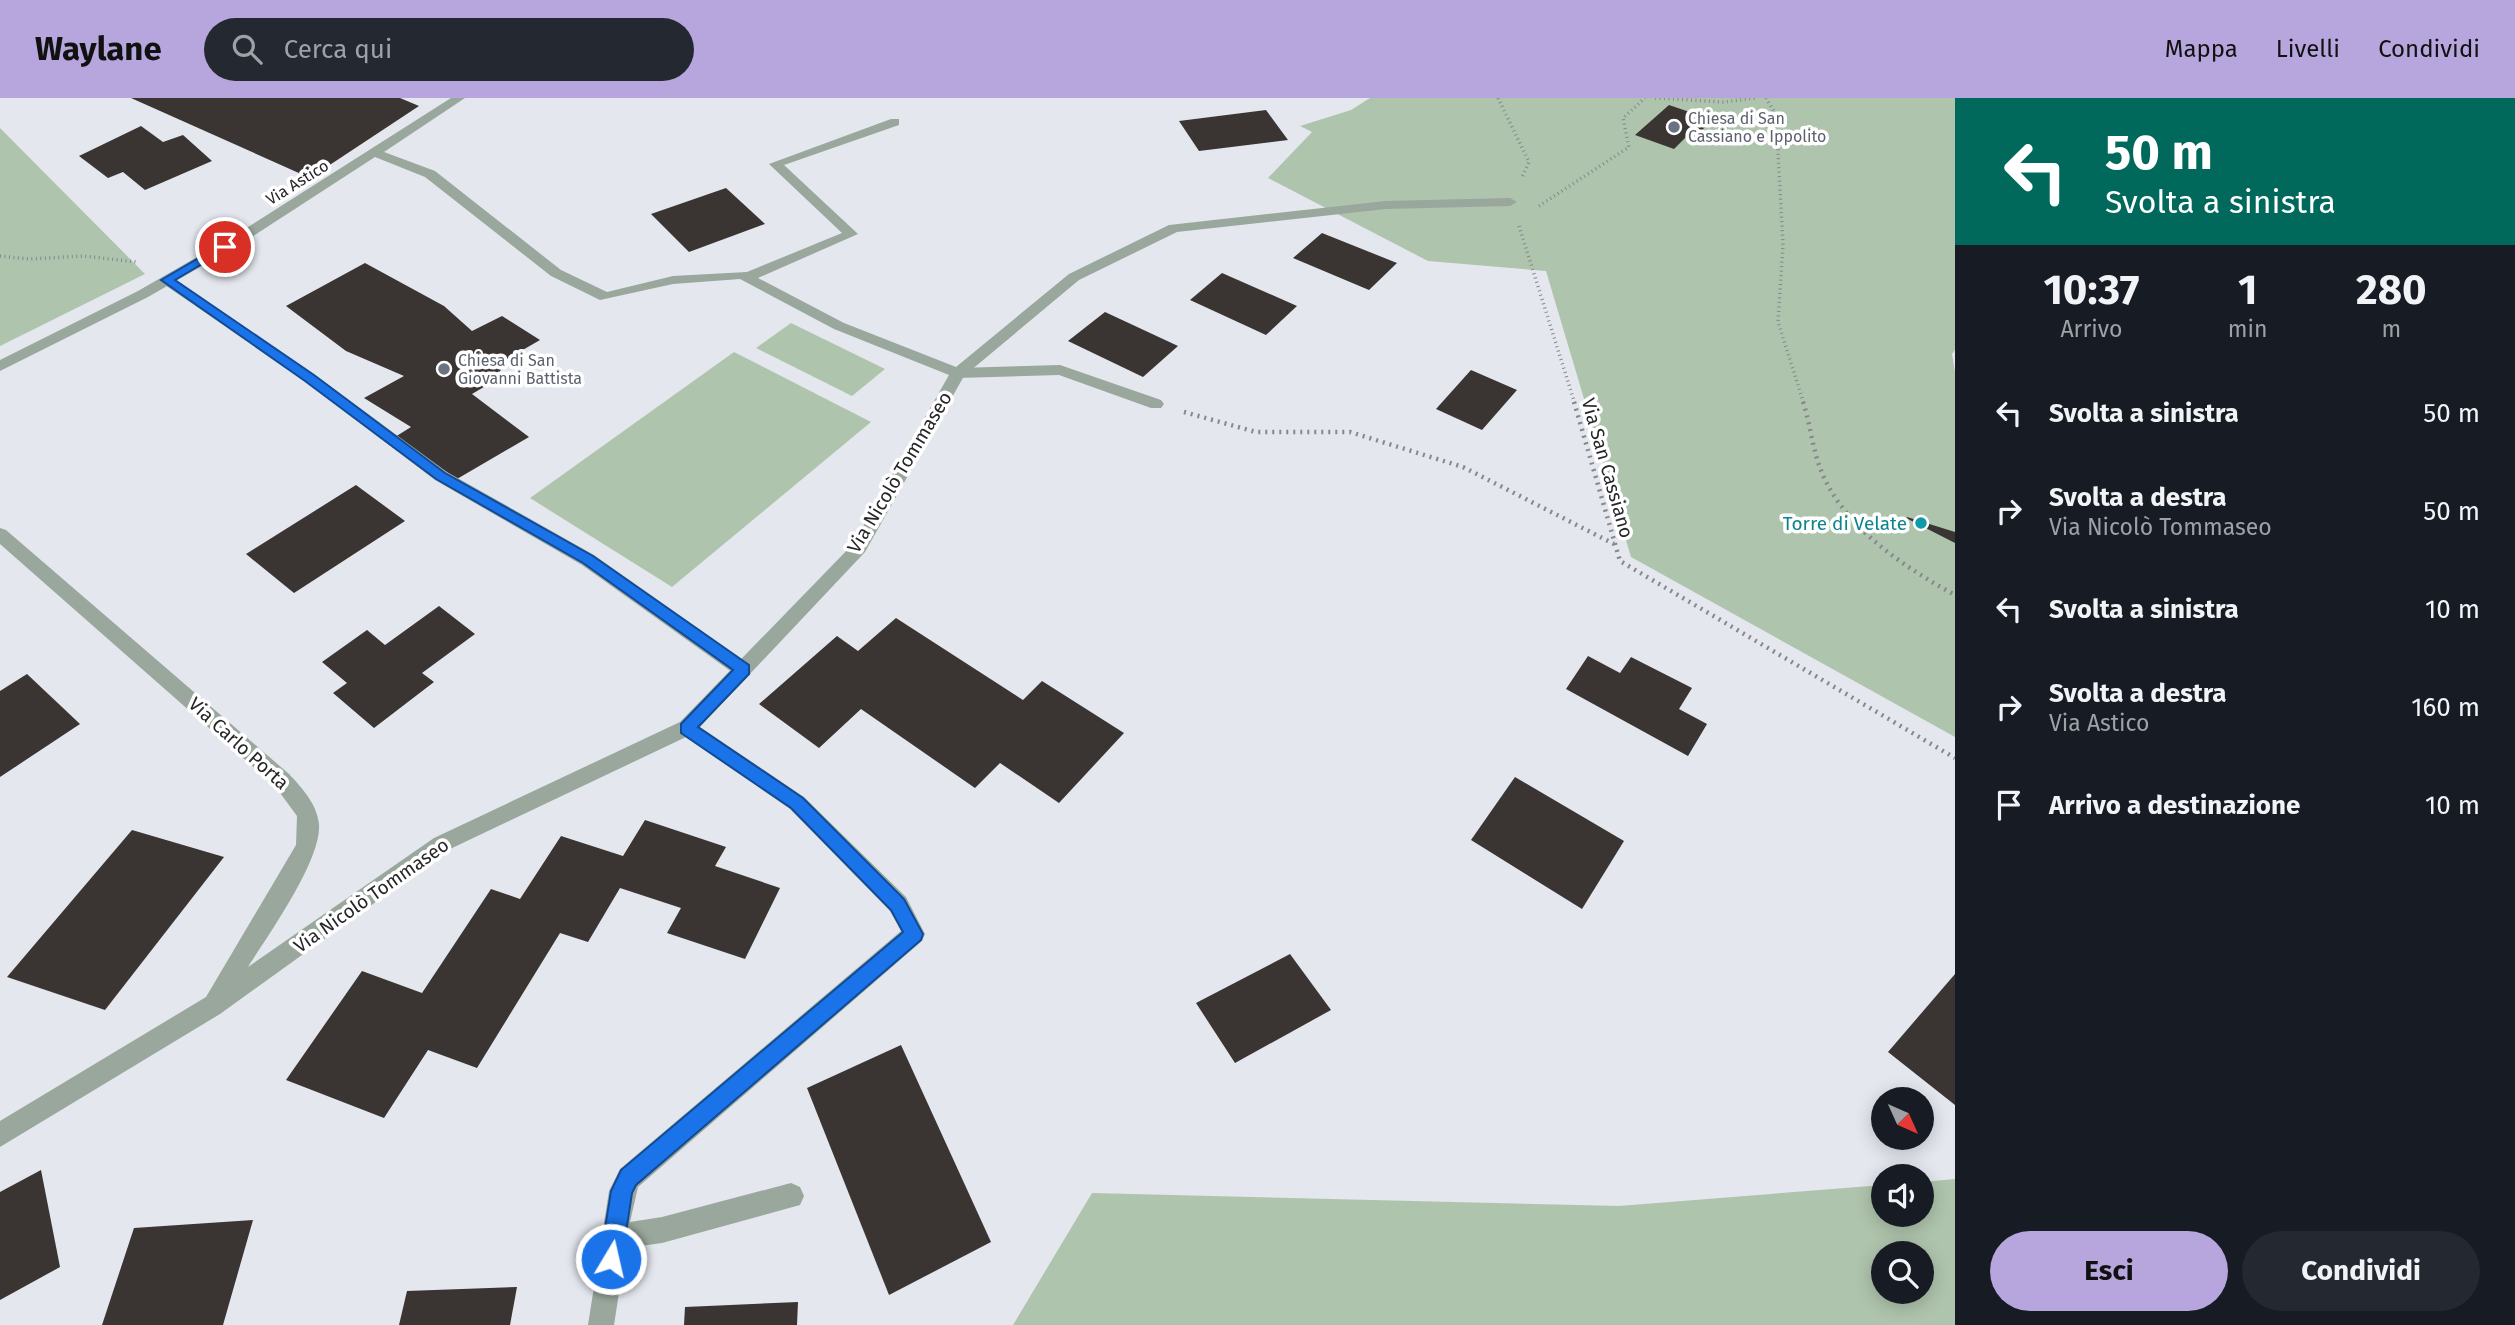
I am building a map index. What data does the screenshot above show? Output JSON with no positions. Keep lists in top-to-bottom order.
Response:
{
  "streets": {
    "street": ["Via Astico", "Via Nicolò Tommaseo", "Via Carlo Porta"],
    "path": ["Via San Cassiano"]
  },
  "crossings": [
    ["Via San Cassiano", "Via Nicolò Tommaseo"],
    ["Via Nicolò Tommaseo", "Via Carlo Porta"]
  ],
  "places": ["Chiesa di San Cassiano e Ippolito", "Chiesa di San Giovanni Battista", "Torre di Velate"],
  "north": "bottom right",
  "page": {
    "header": "Waylane",
    "search": "Cerca qui",
    "nav": ["Mappa", "Livelli", "Condividi"],
    "turn": ["50 m", "Svolta a sinistra"],
    "eta": [
      "10:37",
      "Arrivo",
      "1",
      "min",
      "280",
      "m"
    ],
    "list": [
      {
        "name": "Svolta a sinistra",
        "value": "50 m"
      },
      {
        "name": "Svolta a destra",
        "note": "Via Nicolò Tommaseo",
        "value": "50 m"
      },
      {
        "name": "Svolta a sinistra",
        "value": "10 m"
      },
      {
        "name": "Svolta a destra",
        "note": "Via Astico",
        "value": "160 m"
      },
      {
        "name": "Arrivo a destinazione",
        "value": "10 m"
      }
    ],
    "buttons": ["Esci", "Condividi"]
  }
}
